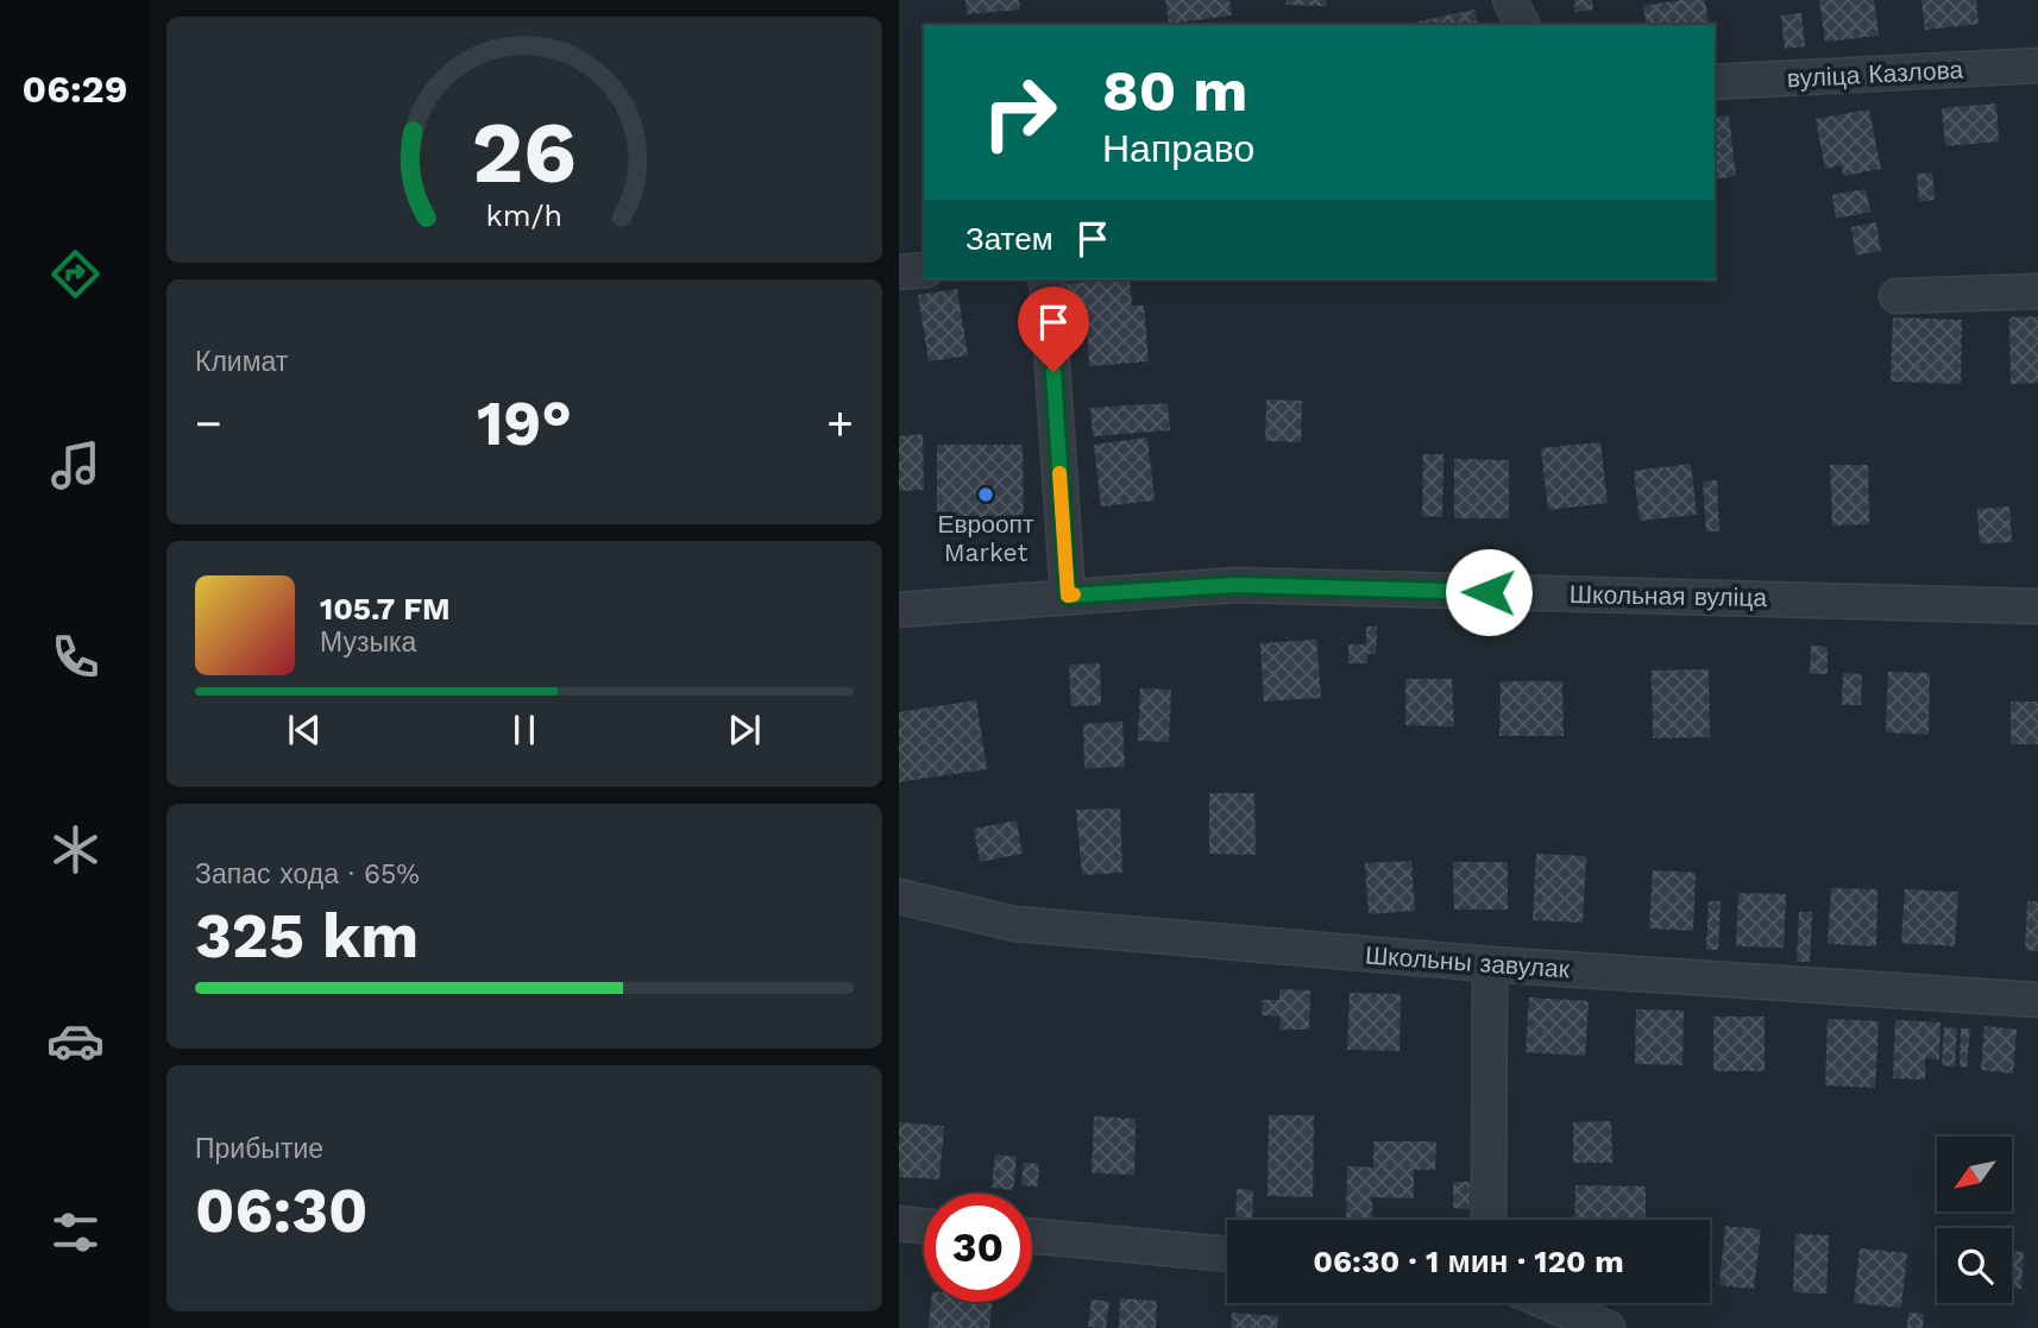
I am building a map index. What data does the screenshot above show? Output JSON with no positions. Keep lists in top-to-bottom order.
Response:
{
  "streets": {
    "street": ["вуліца Казлова", "Школьная вуліца", "Школьны завулак"]
  },
  "places": ["Евроопт Market"],
  "north": "bottom left",
  "page": {
    "tabs": "06:29",
    "turn": ["80 m", "Направо"],
    "then": "Затем",
    "tile": [
      "Климат",
      ["Запас хода · 65%", "325 km"],
      ["Прибытие", "06:30"]
    ],
    "heat": ["−", "19°", "+"],
    "song": ["105.7 FM", "Музыка"],
    "limit": "30",
    "trip": "06:30 · 1 мин · 120 m",
    "gauge": ["26", "km/h"]
  }
}
